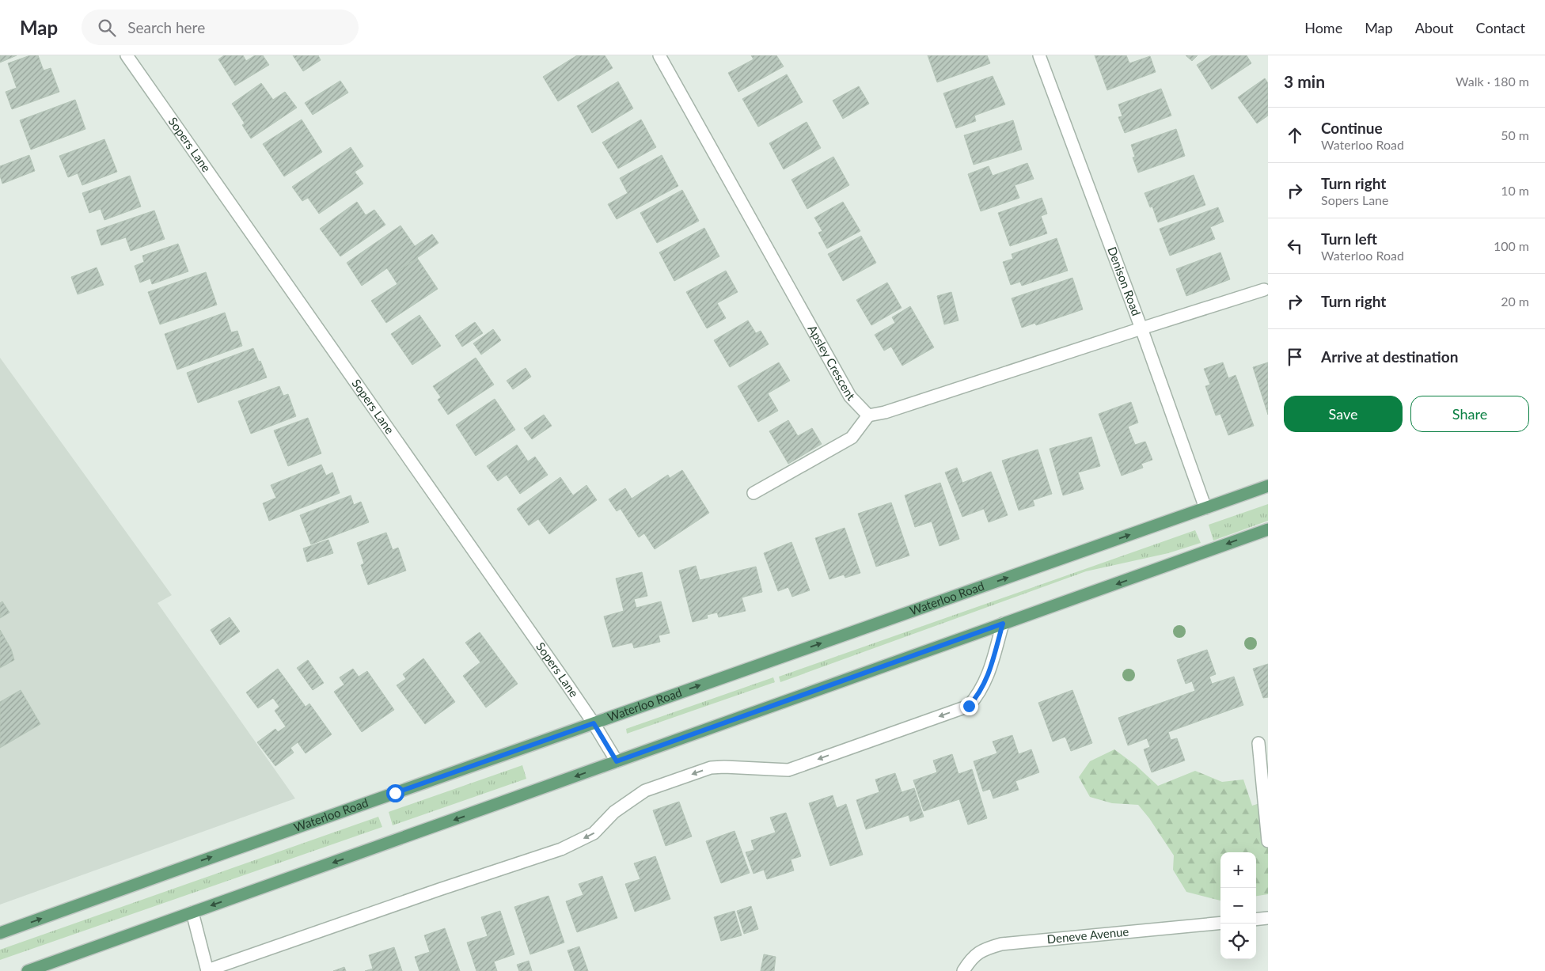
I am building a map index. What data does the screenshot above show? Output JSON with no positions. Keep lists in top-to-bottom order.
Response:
{
  "streets": {
    "main road": ["Waterloo Road"],
    "street": [
      "Sopers Lane",
      "Denison Road",
      "Apsley Crescent",
      "Deneve Avenue"
    ]
  },
  "crossings": [
    ["Sopers Lane", "Waterloo Road"],
    ["Denison Road", "Waterloo Road"]
  ],
  "page": {
    "header": "Map",
    "search": "Search here",
    "nav": [
      "Home",
      "Map",
      "About",
      "Contact"
    ],
    "heading": ["3 min", "Walk · 180 m"],
    "list": [
      ["Continue", "Waterloo Road", "50 m"],
      ["Turn right", "Sopers Lane", "10 m"],
      ["Turn left", "Waterloo Road", "100 m"],
      ["Turn right", "20 m"],
      "Arrive at destination"
    ],
    "buttons": ["Save", "Share"],
    "map_buttons": ["+", "−"]
  }
}
